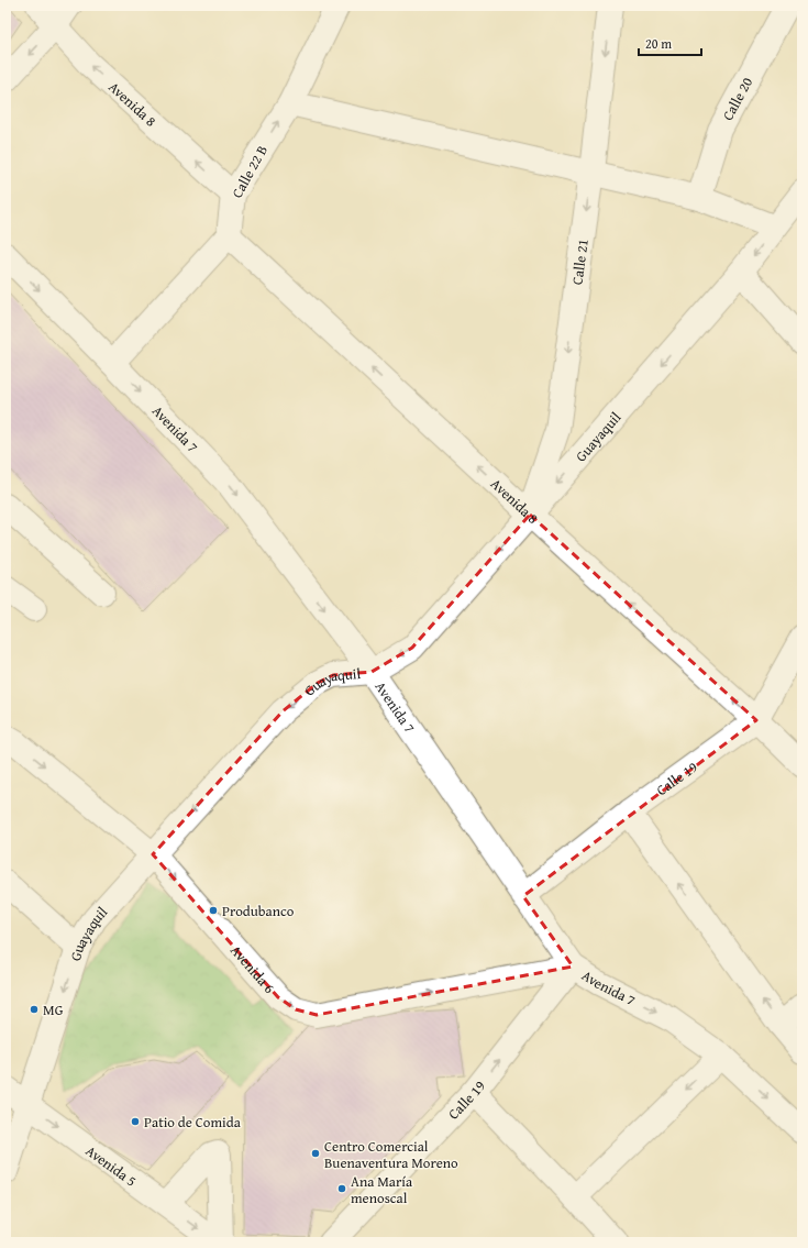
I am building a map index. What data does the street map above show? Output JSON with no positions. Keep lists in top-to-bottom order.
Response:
{
  "streets": {
    "street": [
      "Calle 20",
      "Avenida 8",
      "Calle 22 B",
      "Calle 21",
      "Avenida 7",
      "Guayaquil",
      "Calle 19",
      "Avenida 6",
      "Avenida 5"
    ]
  },
  "crossings": [
    ["Avenida 8", "Calle 22 B"],
    ["Avenida 8", "Calle 21"],
    ["Avenida 8", "Guayaquil"],
    ["Avenida 8", "Calle 19"],
    ["Calle 21", "Guayaquil"],
    ["Avenida 7", "Guayaquil"],
    ["Avenida 7", "Calle 19"],
    ["Avenida 7", "Avenida 6"],
    ["Guayaquil", "Avenida 6"],
    ["Guayaquil", "Avenida 5"],
    ["Calle 19", "Avenida 6"]
  ],
  "one_way": [
    "Avenida 8",
    "Calle 22 B",
    "Calle 21",
    "Guayaquil",
    "Avenida 5"
  ],
  "places": [
    "Produbanco",
    "MG",
    "Patio de Comida",
    "Centro Comercial Buenaventura Moreno",
    "Ana María menoscal"
  ],
  "scale_bar": "20 m"
}
